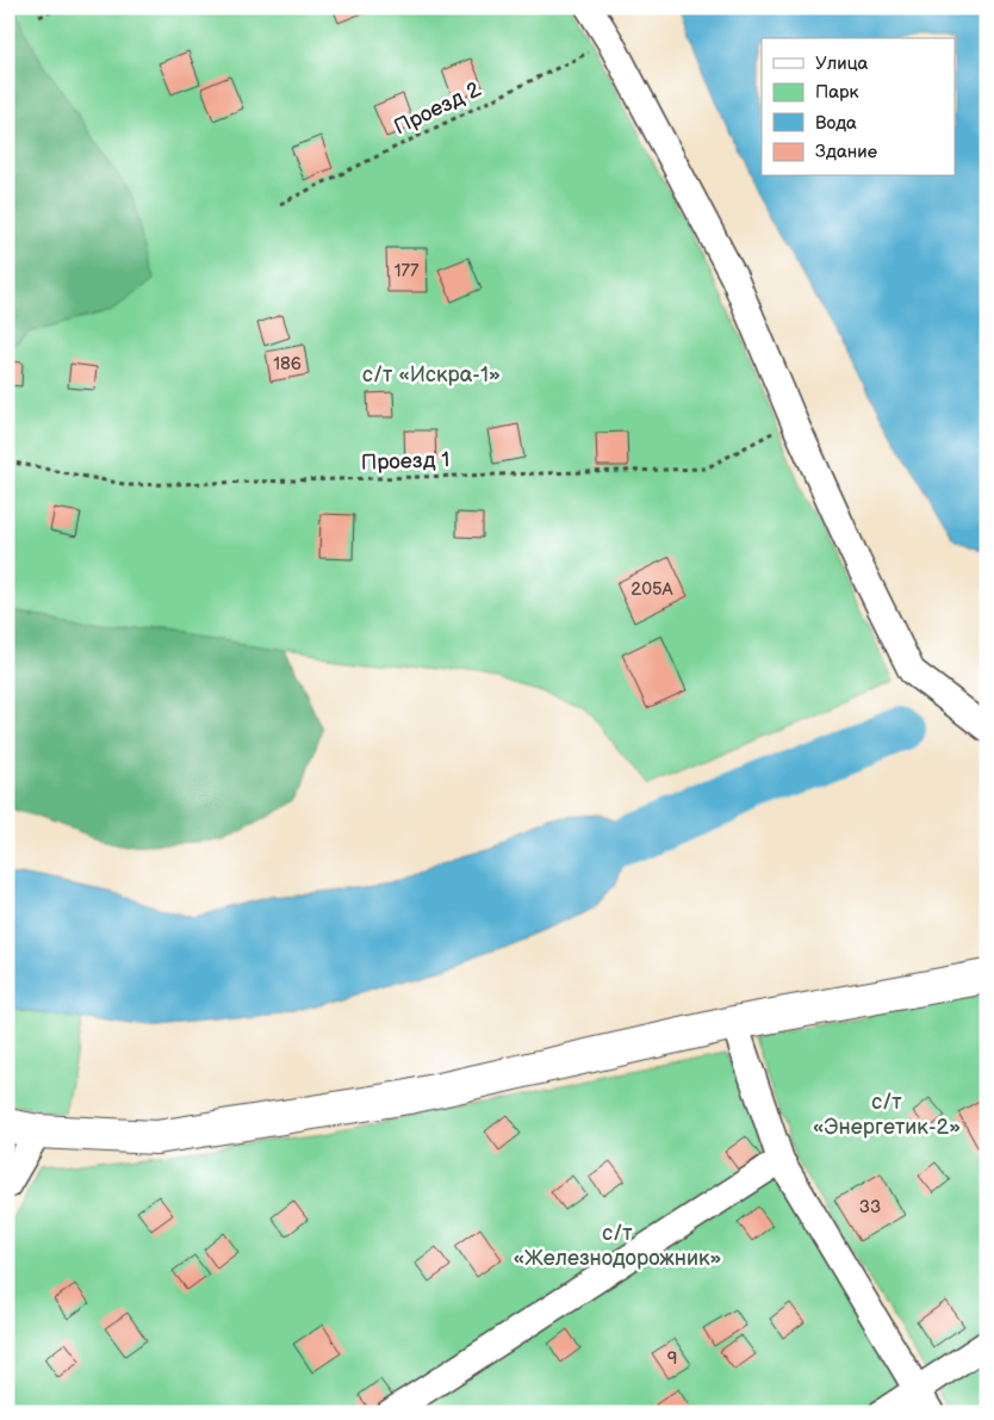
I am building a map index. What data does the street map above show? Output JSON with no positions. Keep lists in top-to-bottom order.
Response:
{
  "streets": {
    "path": ["Проезд 2", "Проезд 1"]
  },
  "parks": ["с/т «Искра-1»", "с/т «Энергетик-2»", "с/т «Железнодорожник»"],
  "house_numbers": [
    "177",
    "186",
    "205А",
    "33",
    "9"
  ],
  "legend": [
    "Улица",
    "Парк",
    "Вода",
    "Здание"
  ]
}
